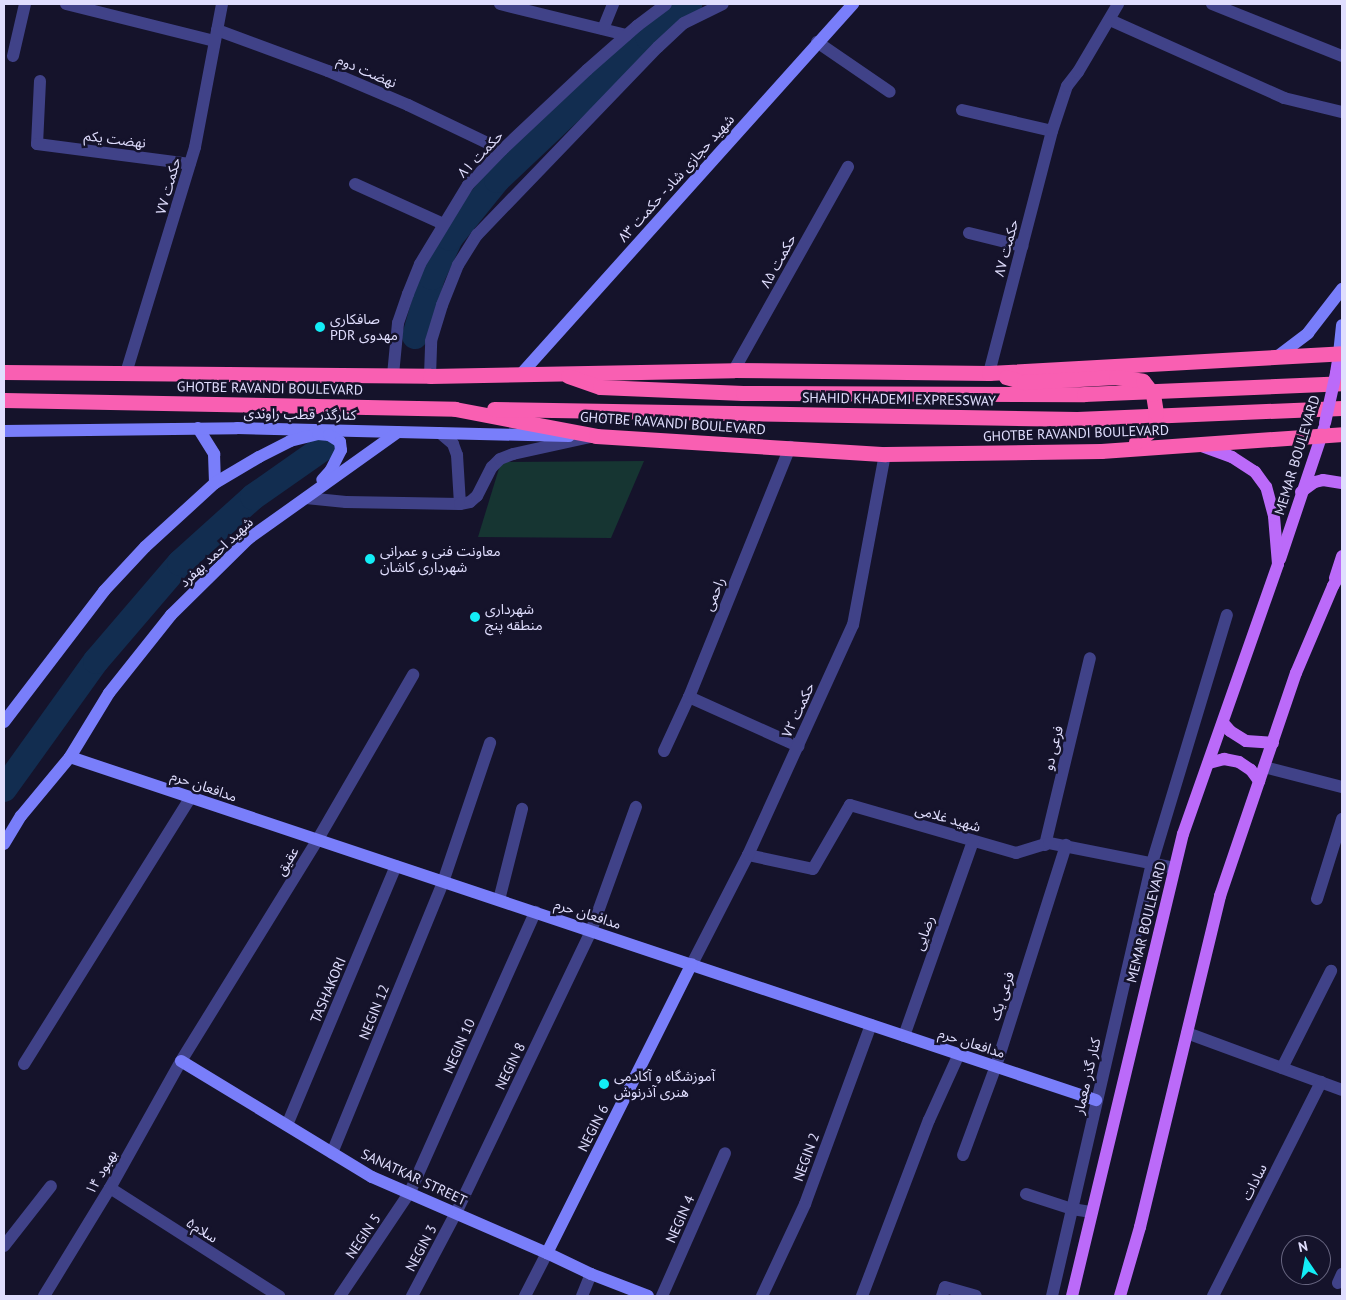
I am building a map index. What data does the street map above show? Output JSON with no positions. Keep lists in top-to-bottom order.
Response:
{
  "streets": {
    "highway": ["GHOTBE RAVANDI BOULEVARD", "SHAHID KHADEMI EXPRESSWAY"],
    "main road": ["MEMAR BOULEVARD"],
    "street": [
      "نهضت دوم",
      "نهضت یکم",
      "حکمت ۸۱",
      "شهید حجازی شاد - حکمت ۸۳",
      "حکمت ۷۷",
      "حکمت ۸۷",
      "حکمت ۸۵",
      "کنارگذر قطب راوندی",
      "شهید احمد بهفرد",
      "راحمی",
      "حکمت ۷۲",
      "فرعی دو",
      "مدافعان حرم",
      "شهید غلامی",
      "عقیق",
      "رضایی",
      "TASHAKORI",
      "فرعی یک",
      "NEGIN 12",
      "NEGIN 10",
      "NEGIN 8",
      "کنار گذر معمار",
      "NEGIN 6",
      "NEGIN 2",
      "بهبود ۱۴",
      "SANATKAR STREET",
      "سادات",
      "NEGIN 4",
      "سلام۵",
      "NEGIN 5",
      "NEGIN 3"
    ]
  },
  "crossings": [
    ["نهضت دوم", "حکمت ۸۱"],
    ["نهضت دوم", "حکمت ۷۷"],
    ["نهضت یکم", "حکمت ۷۷"],
    ["حکمت ۸۱", "GHOTBE RAVANDI BOULEVARD"],
    ["شهید حجازی شاد - حکمت ۸۳", "GHOTBE RAVANDI BOULEVARD"],
    ["حکمت ۷۷", "GHOTBE RAVANDI BOULEVARD"],
    ["حکمت ۸۷", "GHOTBE RAVANDI BOULEVARD"],
    ["حکمت ۸۵", "GHOTBE RAVANDI BOULEVARD"],
    ["GHOTBE RAVANDI BOULEVARD", "SHAHID KHADEMI EXPRESSWAY"],
    ["GHOTBE RAVANDI BOULEVARD", "کنارگذر قطب راوندی"],
    ["GHOTBE RAVANDI BOULEVARD", "MEMAR BOULEVARD"],
    ["GHOTBE RAVANDI BOULEVARD", "راحمی"],
    ["GHOTBE RAVANDI BOULEVARD", "حکمت ۷۲"],
    ["SHAHID KHADEMI EXPRESSWAY", "MEMAR BOULEVARD"],
    ["MEMAR BOULEVARD", "شهید غلامی"],
    ["شهید احمد بهفرد", "مدافعان حرم"],
    ["حکمت ۷۲", "مدافعان حرم"],
    ["حکمت ۷۲", "شهید غلامی"],
    ["حکمت ۷۲", "NEGIN 6"],
    ["فرعی دو", "شهید غلامی"],
    ["مدافعان حرم", "عقیق"],
    ["مدافعان حرم", "رضایی"],
    ["مدافعان حرم", "TASHAKORI"],
    ["مدافعان حرم", "فرعی یک"],
    ["مدافعان حرم", "NEGIN 12"],
    ["مدافعان حرم", "NEGIN 10"],
    ["مدافعان حرم", "NEGIN 8"],
    ["مدافعان حرم", "کنار گذر معمار"],
    ["مدافعان حرم", "NEGIN 6"],
    ["مدافعان حرم", "NEGIN 2"],
    ["شهید غلامی", "رضایی"],
    ["شهید غلامی", "فرعی یک"],
    ["شهید غلامی", "کنار گذر معمار"],
    ["عقیق", "بهبود ۱۴"],
    ["عقیق", "SANATKAR STREET"],
    ["TASHAKORI", "SANATKAR STREET"],
    ["NEGIN 12", "SANATKAR STREET"],
    ["NEGIN 10", "SANATKAR STREET"],
    ["NEGIN 10", "NEGIN 5"],
    ["NEGIN 8", "SANATKAR STREET"],
    ["NEGIN 8", "NEGIN 3"],
    ["NEGIN 6", "SANATKAR STREET"],
    ["بهبود ۱۴", "SANATKAR STREET"],
    ["بهبود ۱۴", "سلام۵"],
    ["SANATKAR STREET", "NEGIN 5"],
    ["SANATKAR STREET", "NEGIN 3"]
  ],
  "places": [
    "صافکاری PDR مهدوی",
    "معاونت فنی و عمرانی شهرداری کاشان",
    "شهرداری منطقه پنج",
    "آموزشگاه و آکادمی هنری آذرنوش"
  ],
  "north": "top"
}
